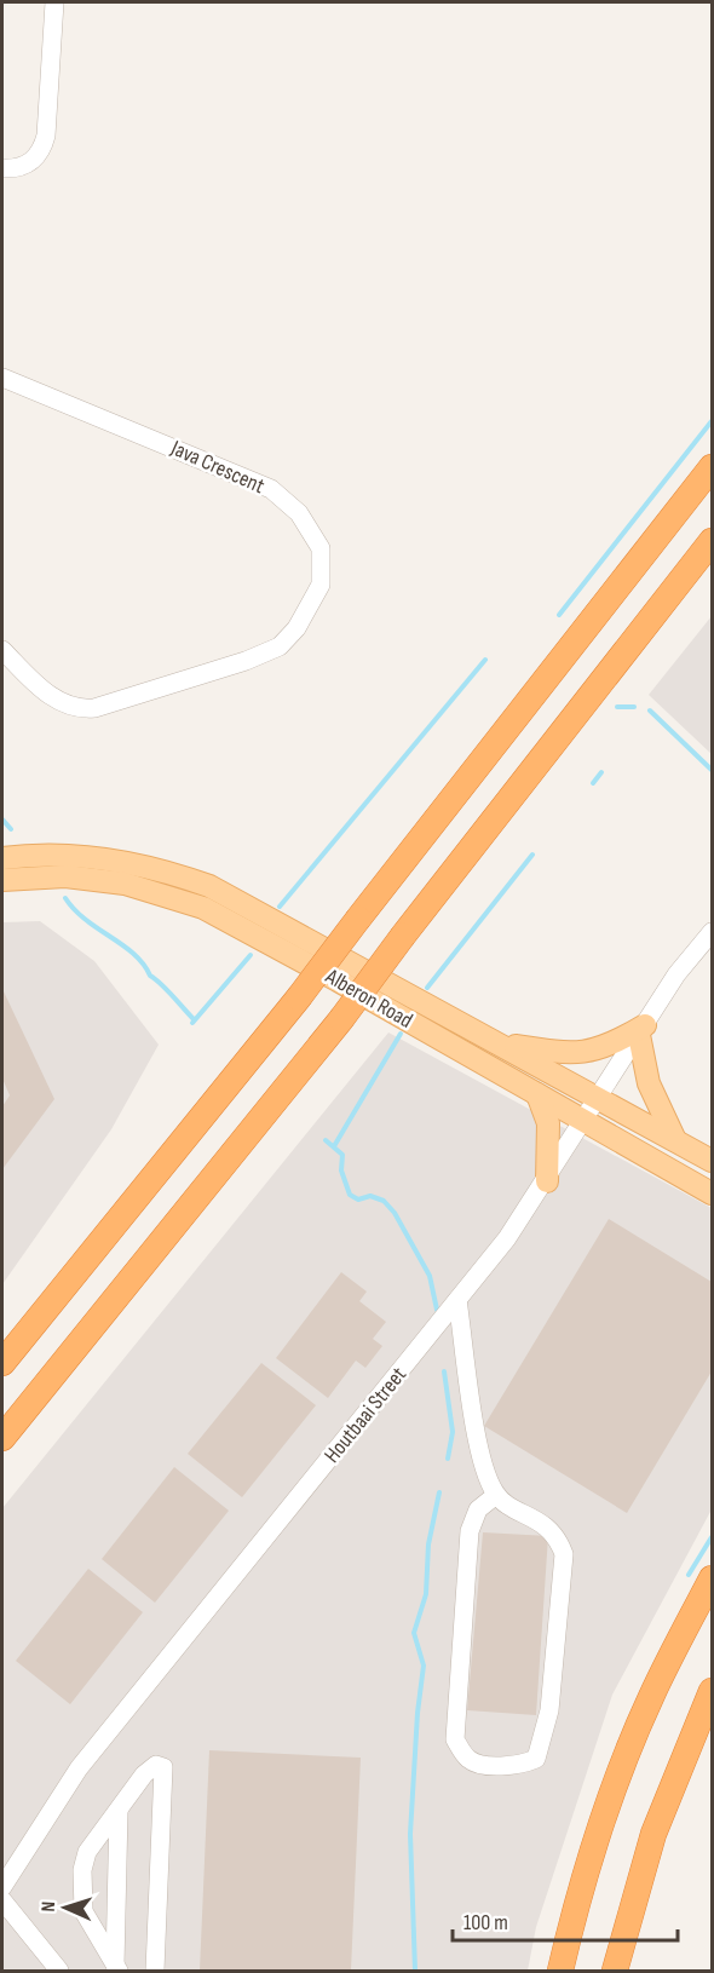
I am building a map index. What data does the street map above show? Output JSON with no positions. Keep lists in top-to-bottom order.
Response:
{
  "streets": {
    "main road": ["Alberon Road"],
    "street": ["Java Crescent", "Houtbaai Street"]
  },
  "crossings": [
    ["Alberon Road", "Houtbaai Street"]
  ],
  "scale_bar": "100 m",
  "north": "left"
}
